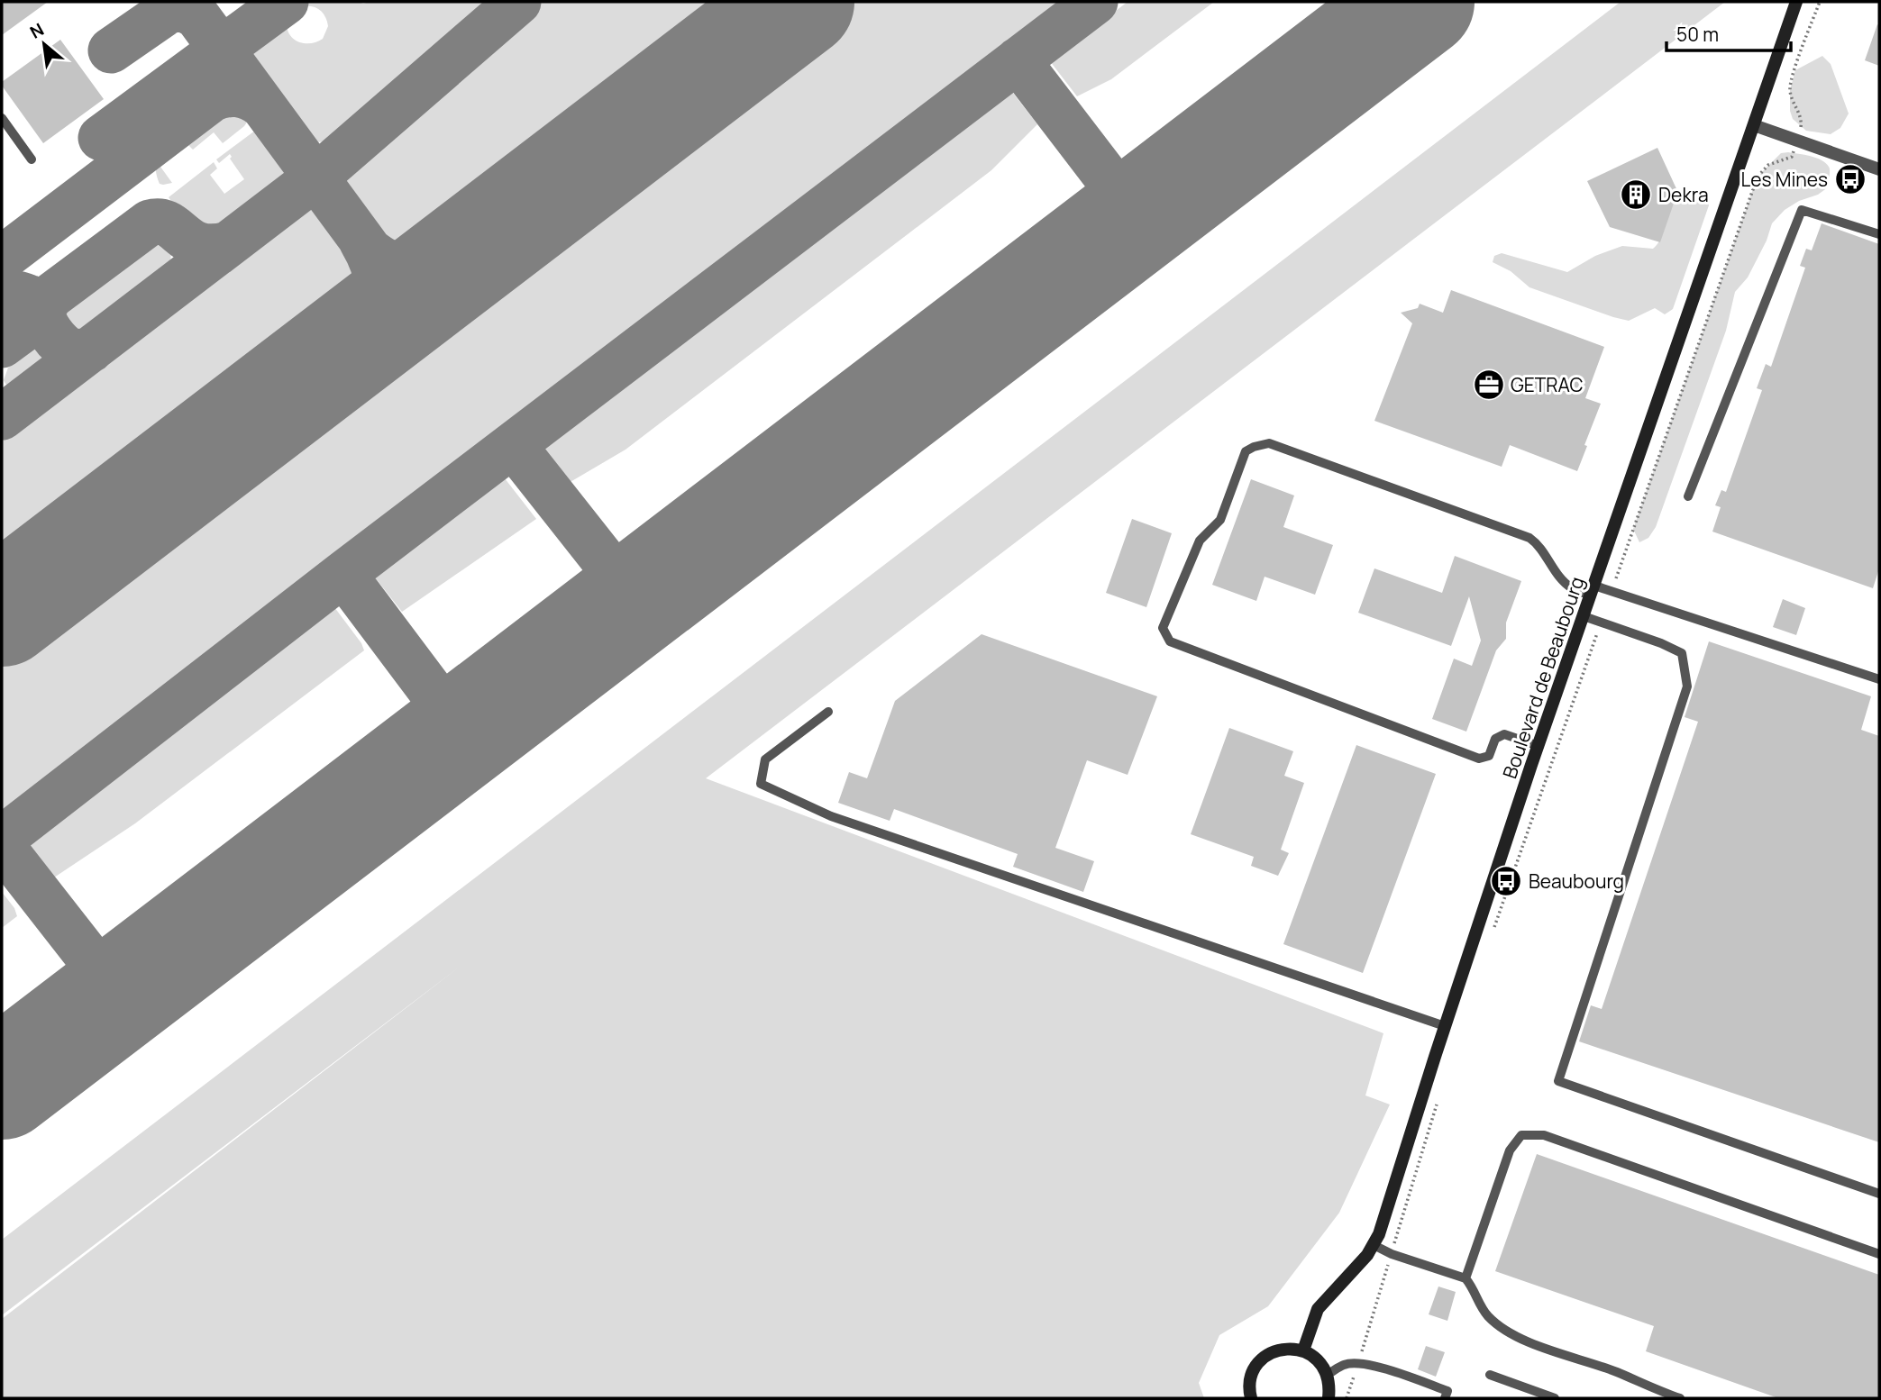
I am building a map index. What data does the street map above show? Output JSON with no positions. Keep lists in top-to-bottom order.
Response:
{
  "streets": {
    "main road": ["Boulevard de Beaubourg"]
  },
  "places": {
    "bus stop": ["Les Mines", "Beaubourg"],
    "building": ["Dekra"],
    "office": ["GETRAC"]
  },
  "scale_bar": "50 m",
  "north": "top left"
}
